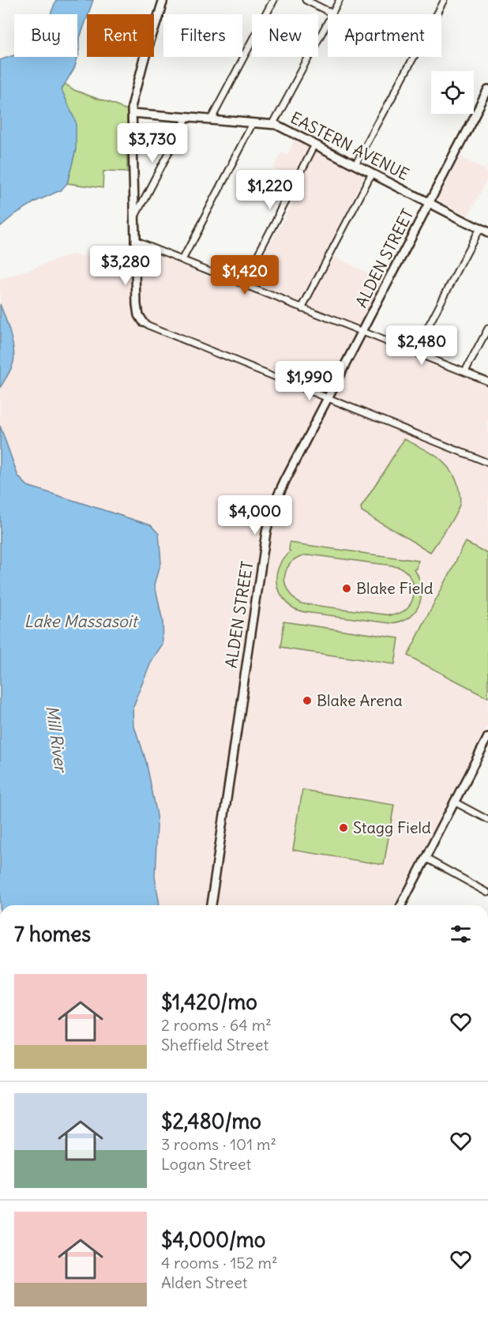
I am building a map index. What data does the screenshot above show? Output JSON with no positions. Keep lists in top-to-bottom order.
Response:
{
  "streets": {
    "street": ["EASTERN AVENUE", "ALDEN STREET"]
  },
  "crossings": [
    ["EASTERN AVENUE", "ALDEN STREET"]
  ],
  "water": ["Lake Massasoit", "Mill River"],
  "places": ["Blake Field", "Blake Arena", "Stagg Field"],
  "page": {
    "chip": [
      "Buy",
      "Rent",
      "Filters",
      "New",
      "Apartment"
    ],
    "price": [
      "$3,730",
      "$1,220",
      "$3,280",
      "$1,420",
      "$2,480",
      "$1,990",
      "$4,000"
    ],
    "heading": "7 homes",
    "list": [
      {
        "name": "$1,420/mo",
        "note": "2 rooms · 64 m² · Sheffield Street"
      },
      {
        "name": "$2,480/mo",
        "note": "3 rooms · 101 m² · Logan Street"
      },
      {
        "name": "$4,000/mo",
        "note": "4 rooms · 152 m² · Alden Street"
      }
    ]
  }
}
